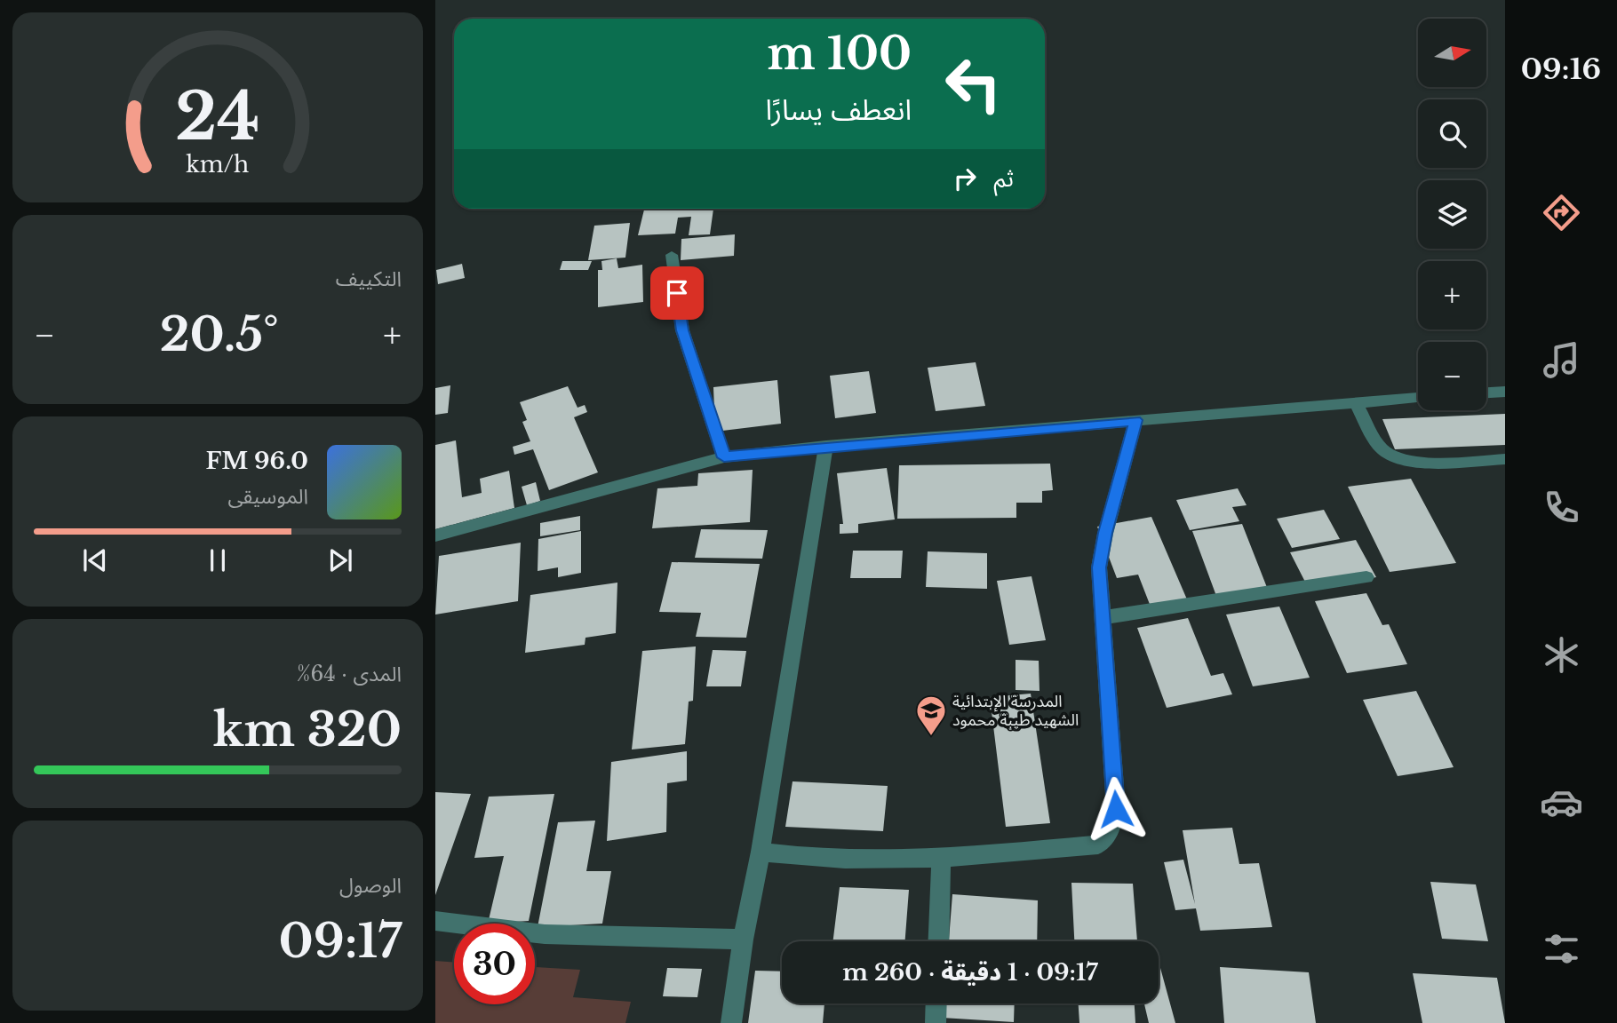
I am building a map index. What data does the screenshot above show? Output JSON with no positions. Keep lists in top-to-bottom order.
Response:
{
  "places": {
    "school or university": ["المدرسة الإبتدائية الشهيد طيبة محمود"]
  },
  "north": "right",
  "page": {
    "tabs": "09:16",
    "map_buttons": ["+", "−"],
    "turn": ["100 m", "انعطف يسارًا"],
    "then": "ثم",
    "tile": [
      "التكييف",
      ["المدى · 64%", "320 km"],
      ["الوصول", "09:17"]
    ],
    "heat": ["−", "20.5°", "+"],
    "song": ["96.0 FM", "الموسيقى"],
    "limit": "30",
    "trip": "09:17 · 1 دقيقة · 260 m",
    "gauge": ["24", "km/h"]
  }
}
